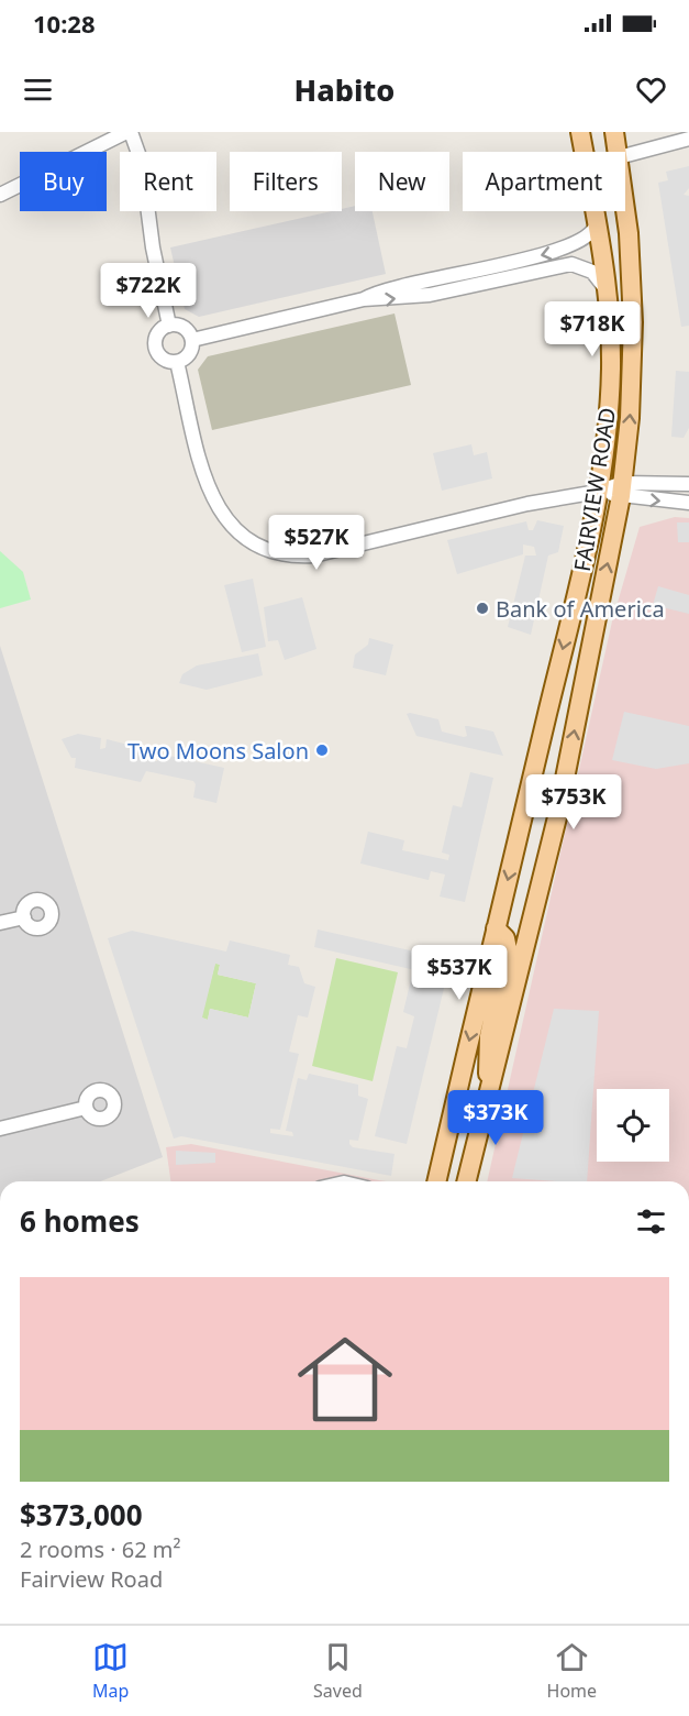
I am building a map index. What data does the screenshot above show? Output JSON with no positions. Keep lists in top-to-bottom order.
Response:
{
  "streets": {
    "main road": ["FAIRVIEW ROAD"]
  },
  "places": ["Bank of America", "Two Moons Salon"],
  "page": {
    "status": "10:28",
    "header": "Habito",
    "chip": [
      "Buy",
      "Rent",
      "Filters",
      "New",
      "Apartment"
    ],
    "price": [
      "$722K",
      "$718K",
      "$527K",
      "$753K",
      "$537K",
      "$373K"
    ],
    "heading": "6 homes",
    "list": [
      {
        "name": "$373,000",
        "note": "2 rooms · 62 m² · Fairview Road"
      }
    ],
    "tabs": ["Map", "Saved", "Home"]
  }
}
